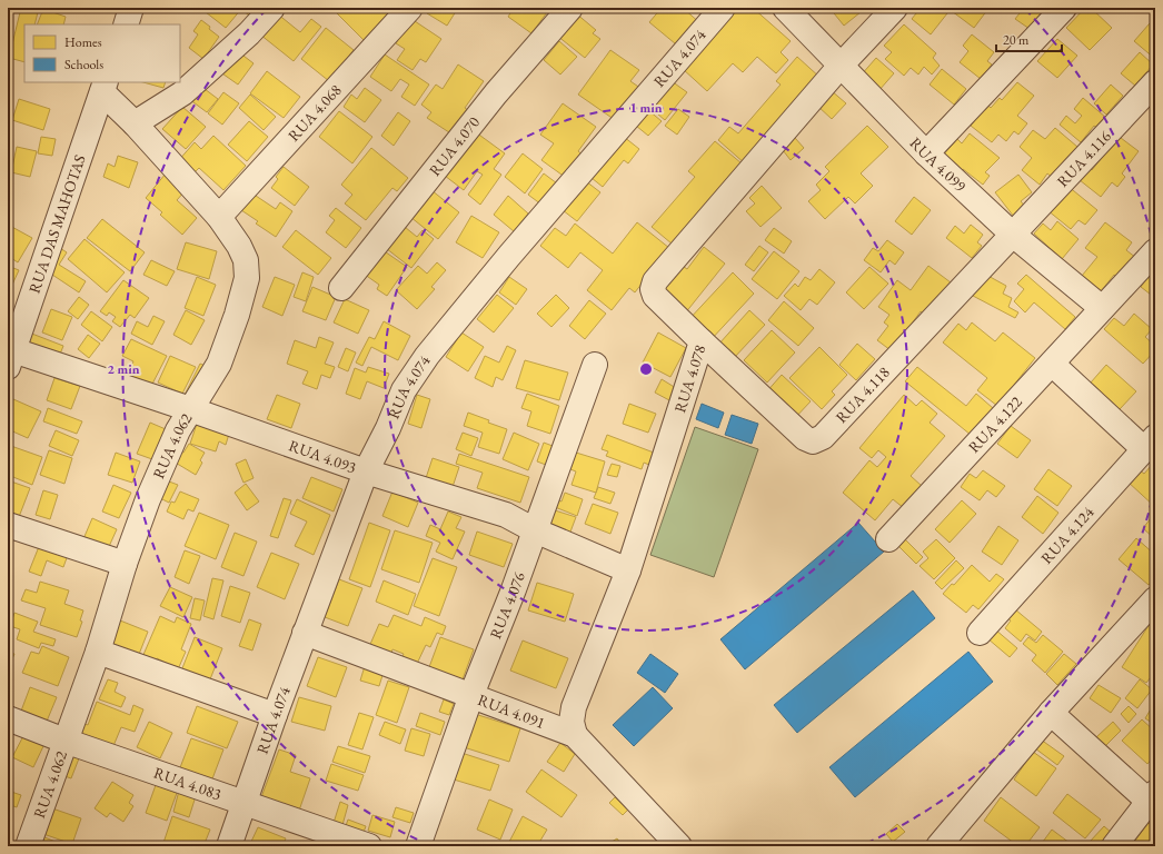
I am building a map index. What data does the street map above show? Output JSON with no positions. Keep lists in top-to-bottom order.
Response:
{
  "streets": {
    "street": [
      "RUA 4.074",
      "RUA 4.068",
      "RUA 4.070",
      "RUA 4.116",
      "RUA 4.099",
      "RUA DAS MAHOTAS",
      "RUA 4.078",
      "RUA 4.118",
      "RUA 4.122",
      "RUA 4.062",
      "RUA 4.093",
      "RUA 4.124",
      "RUA 4.076",
      "RUA 4.091",
      "RUA 4.083"
    ]
  },
  "crossings": [
    ["RUA 4.074", "RUA 4.093"],
    ["RUA 4.074", "RUA 4.091"],
    ["RUA 4.074", "RUA 4.083"],
    ["RUA 4.068", "RUA 4.062"],
    ["RUA 4.116", "RUA 4.099"],
    ["RUA 4.116", "RUA 4.118"],
    ["RUA 4.099", "RUA 4.078"],
    ["RUA 4.099", "RUA 4.118"],
    ["RUA 4.099", "RUA 4.122"],
    ["RUA DAS MAHOTAS", "RUA 4.062"],
    ["RUA DAS MAHOTAS", "RUA 4.093"],
    ["RUA 4.078", "RUA 4.118"],
    ["RUA 4.078", "RUA 4.093"],
    ["RUA 4.078", "RUA 4.091"],
    ["RUA 4.062", "RUA 4.093"],
    ["RUA 4.062", "RUA 4.083"],
    ["RUA 4.093", "RUA 4.076"],
    ["RUA 4.076", "RUA 4.091"]
  ],
  "legend": ["Homes", "Schools"],
  "scale_bar": "20 m",
  "rings": ["1 min", "2 min"]
}
